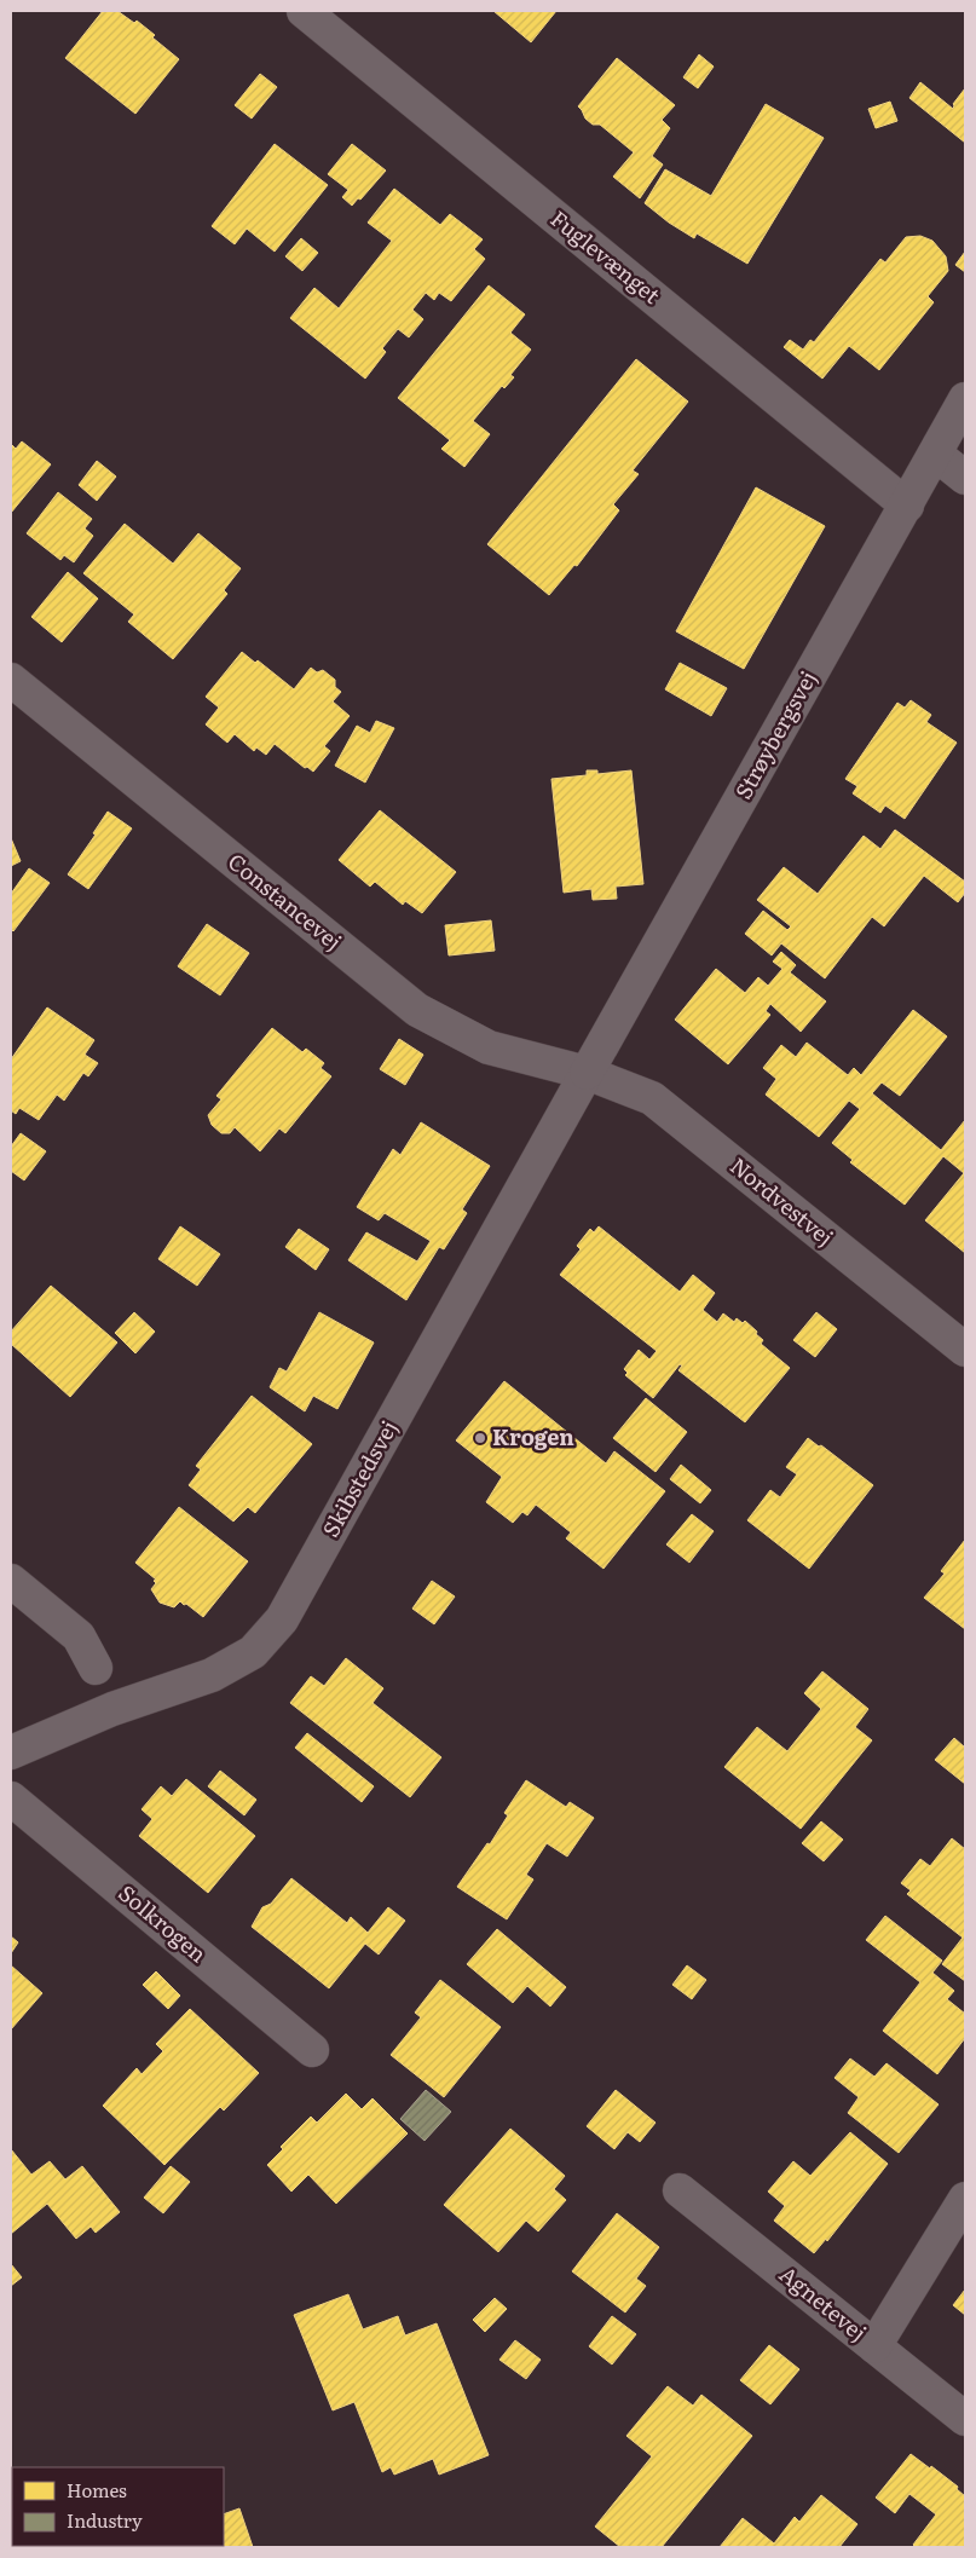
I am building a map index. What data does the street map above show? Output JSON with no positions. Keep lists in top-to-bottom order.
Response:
{
  "streets": {
    "street": [
      "Fuglevænget",
      "Strøybergsvej",
      "Constancevej",
      "Nordvestvej",
      "Skibstedsvej",
      "Solkrogen",
      "Agnetevej"
    ]
  },
  "crossings": [
    ["Fuglevænget", "Strøybergsvej"],
    ["Strøybergsvej", "Constancevej"],
    ["Strøybergsvej", "Nordvestvej"],
    ["Strøybergsvej", "Skibstedsvej"],
    ["Constancevej", "Nordvestvej"],
    ["Constancevej", "Skibstedsvej"],
    ["Nordvestvej", "Skibstedsvej"]
  ],
  "places": ["Krogen"],
  "legend": ["Homes", "Industry"]
}
